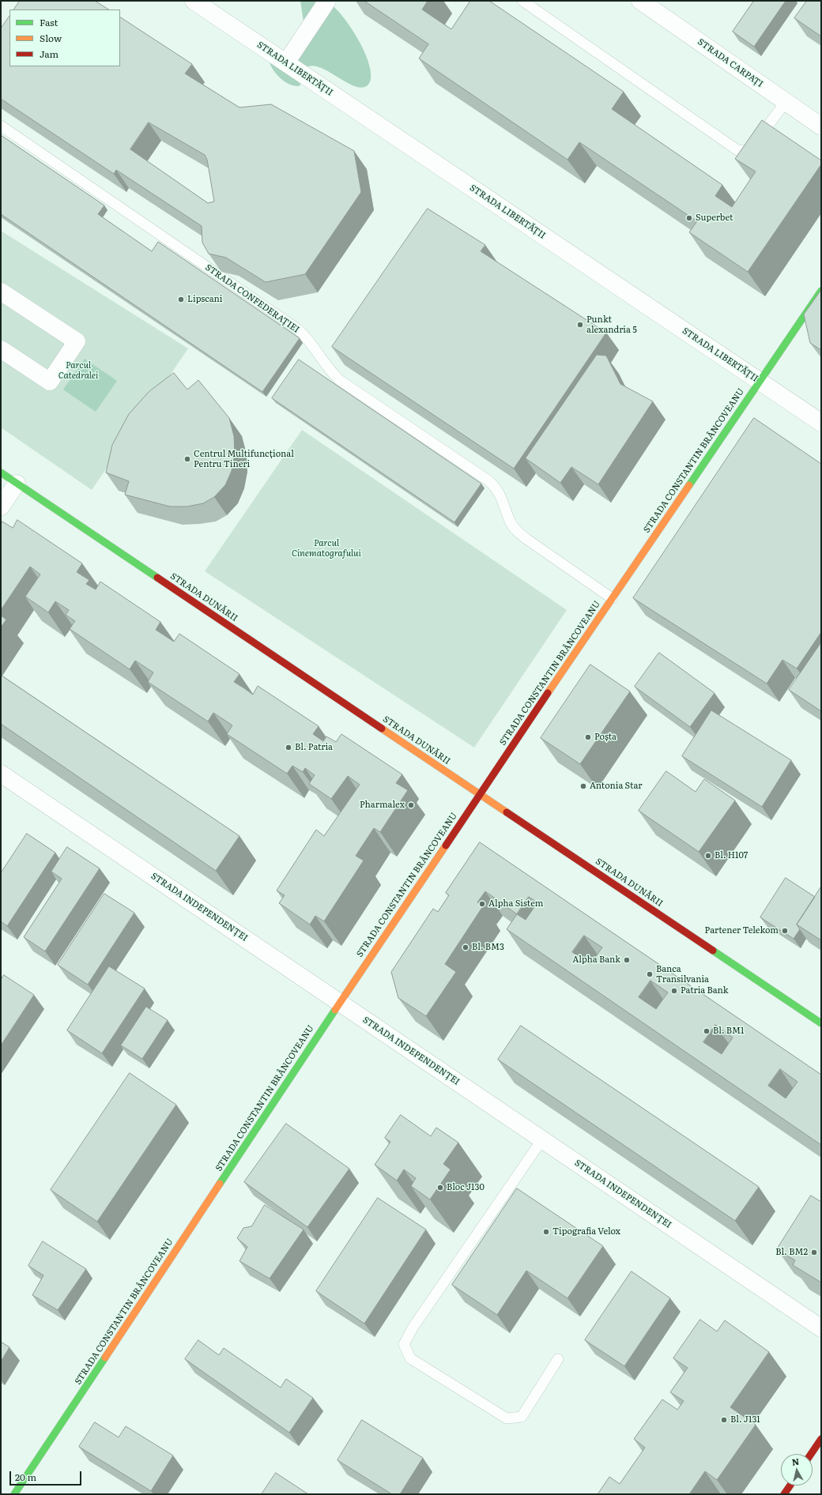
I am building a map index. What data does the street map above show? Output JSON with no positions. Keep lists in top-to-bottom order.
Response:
{
  "streets": {
    "street": [
      "STRADA CARPAȚI",
      "STRADA LIBERTĂȚII",
      "STRADA CONSTANTIN BRÂNCOVEANU",
      "STRADA DUNĂRII",
      "STRADA INDEPENDENȚEI"
    ],
    "lane": ["STRADA CONFEDERAȚIEI"]
  },
  "crossings": [
    ["STRADA LIBERTĂȚII", "STRADA CONSTANTIN BRÂNCOVEANU"],
    ["STRADA CONFEDERAȚIEI", "STRADA CONSTANTIN BRÂNCOVEANU"],
    ["STRADA CONSTANTIN BRÂNCOVEANU", "STRADA DUNĂRII"],
    ["STRADA CONSTANTIN BRÂNCOVEANU", "STRADA INDEPENDENȚEI"]
  ],
  "parks": ["Parcul Catedralei", "Parcul Cinematografului"],
  "places": [
    "Superbet",
    "Lipscani",
    "Punkt alexandria 5",
    "Centrul Multifuncțional Pentru Tineri",
    "Poșta",
    "Bl. Patria",
    "Antonia Star",
    "Pharmalex",
    "Bl. H107",
    "Alpha Sistem",
    "Partener Telekom",
    "Bl. BM3",
    "Alpha Bank",
    "Banca Transilvania",
    "Patria Bank",
    "Bl. BM1",
    "Bloc J130",
    "Tipografia Velox",
    "Bl. BM2",
    "Bl. J131"
  ],
  "legend": ["Fast", "Slow", "Jam"],
  "scale_bar": "20 m",
  "north": "top"
}
